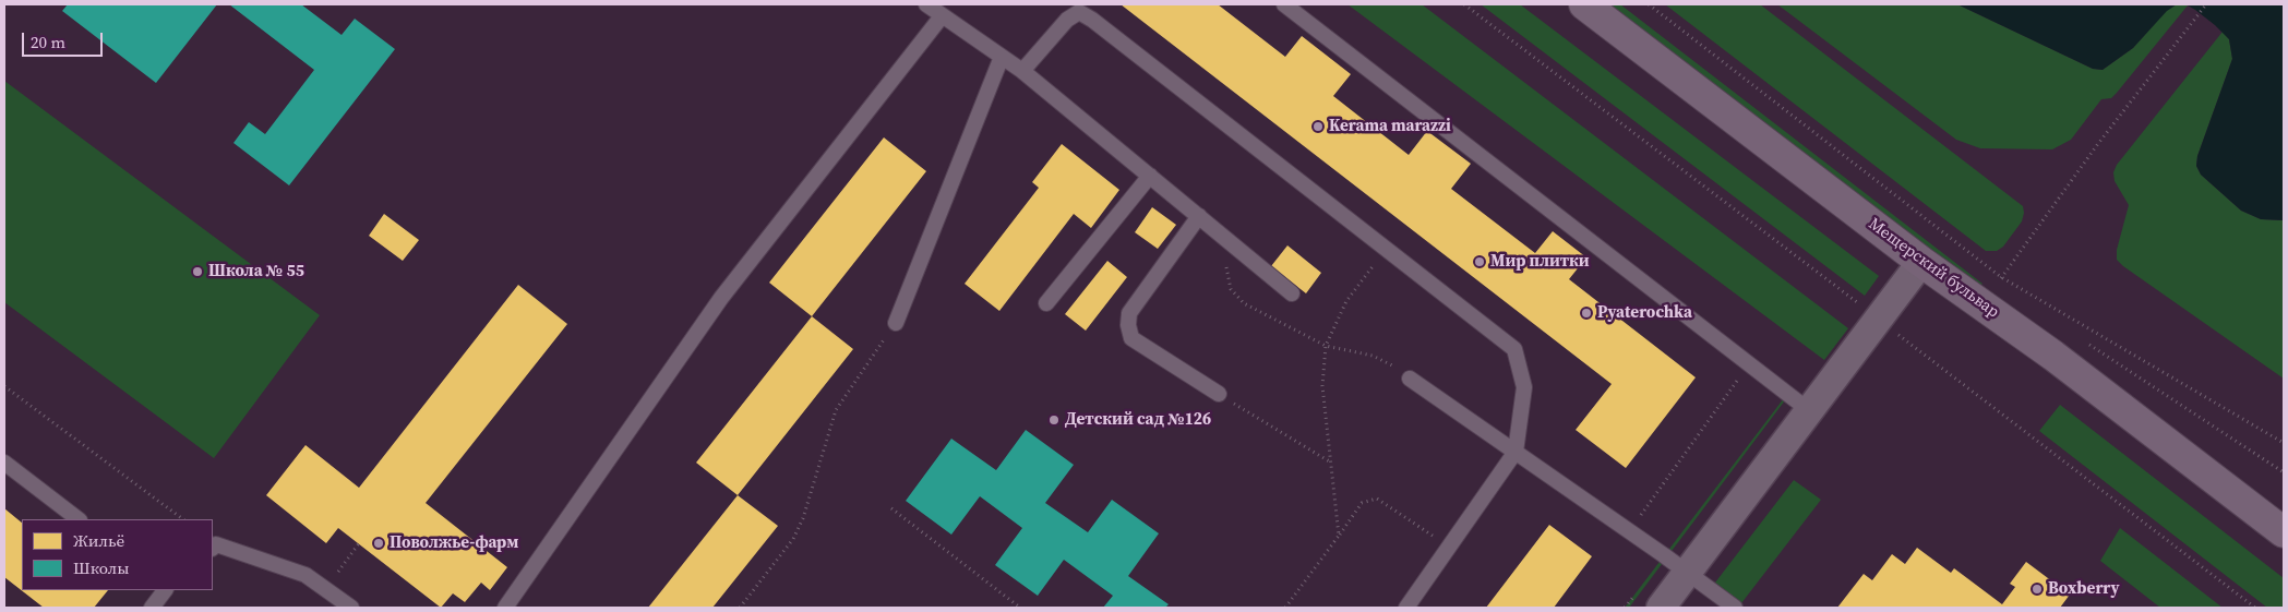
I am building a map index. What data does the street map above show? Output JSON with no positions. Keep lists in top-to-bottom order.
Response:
{
  "streets": {
    "main road": ["Мещерский бульвар"]
  },
  "places": [
    "Kerama marazzi",
    "Мир плитки",
    "Школа № 55",
    "Pyaterochka",
    "Детский сад №126",
    "Поволжье-фарм",
    "Boxberry"
  ],
  "legend": ["Жильё", "Школы"],
  "scale_bar": "20 m"
}
